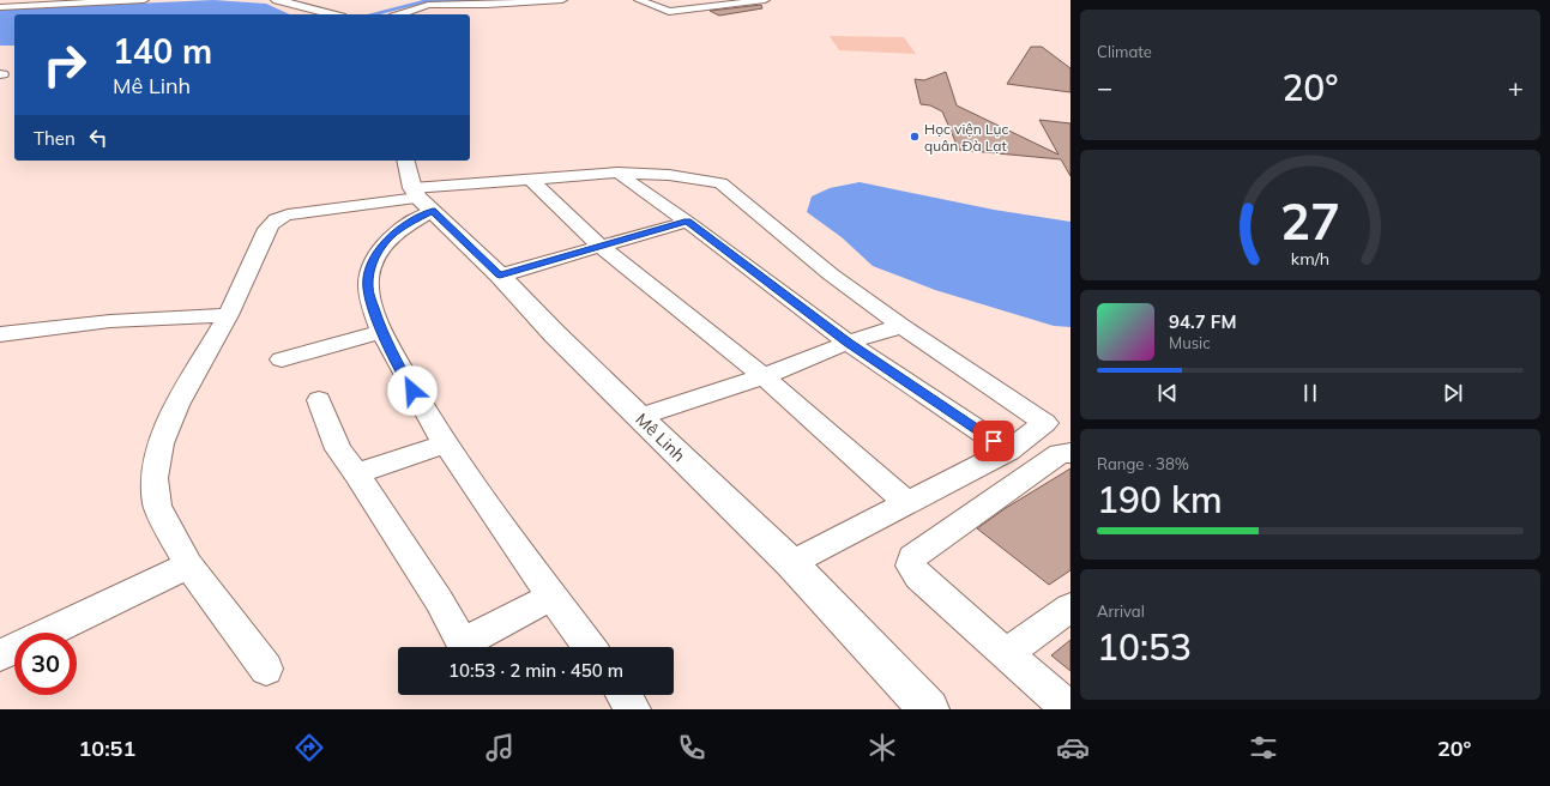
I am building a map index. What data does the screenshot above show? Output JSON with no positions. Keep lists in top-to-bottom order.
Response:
{
  "streets": {
    "street": ["Mê Linh"]
  },
  "places": ["Học viện Lục quân Đà Lạt"],
  "page": {
    "tile": [
      "Climate",
      ["Range · 38%", "190 km"],
      ["Arrival", "10:53"]
    ],
    "turn": ["140 m", "Mê Linh"],
    "heat": ["−", "20°", "+"],
    "then": "Then",
    "song": ["94.7 FM", "Music"],
    "limit": "30",
    "trip": "10:53 · 2 min · 450 m",
    "tabs": ["10:51", "20°"],
    "gauge": ["27", "km/h"]
  }
}
